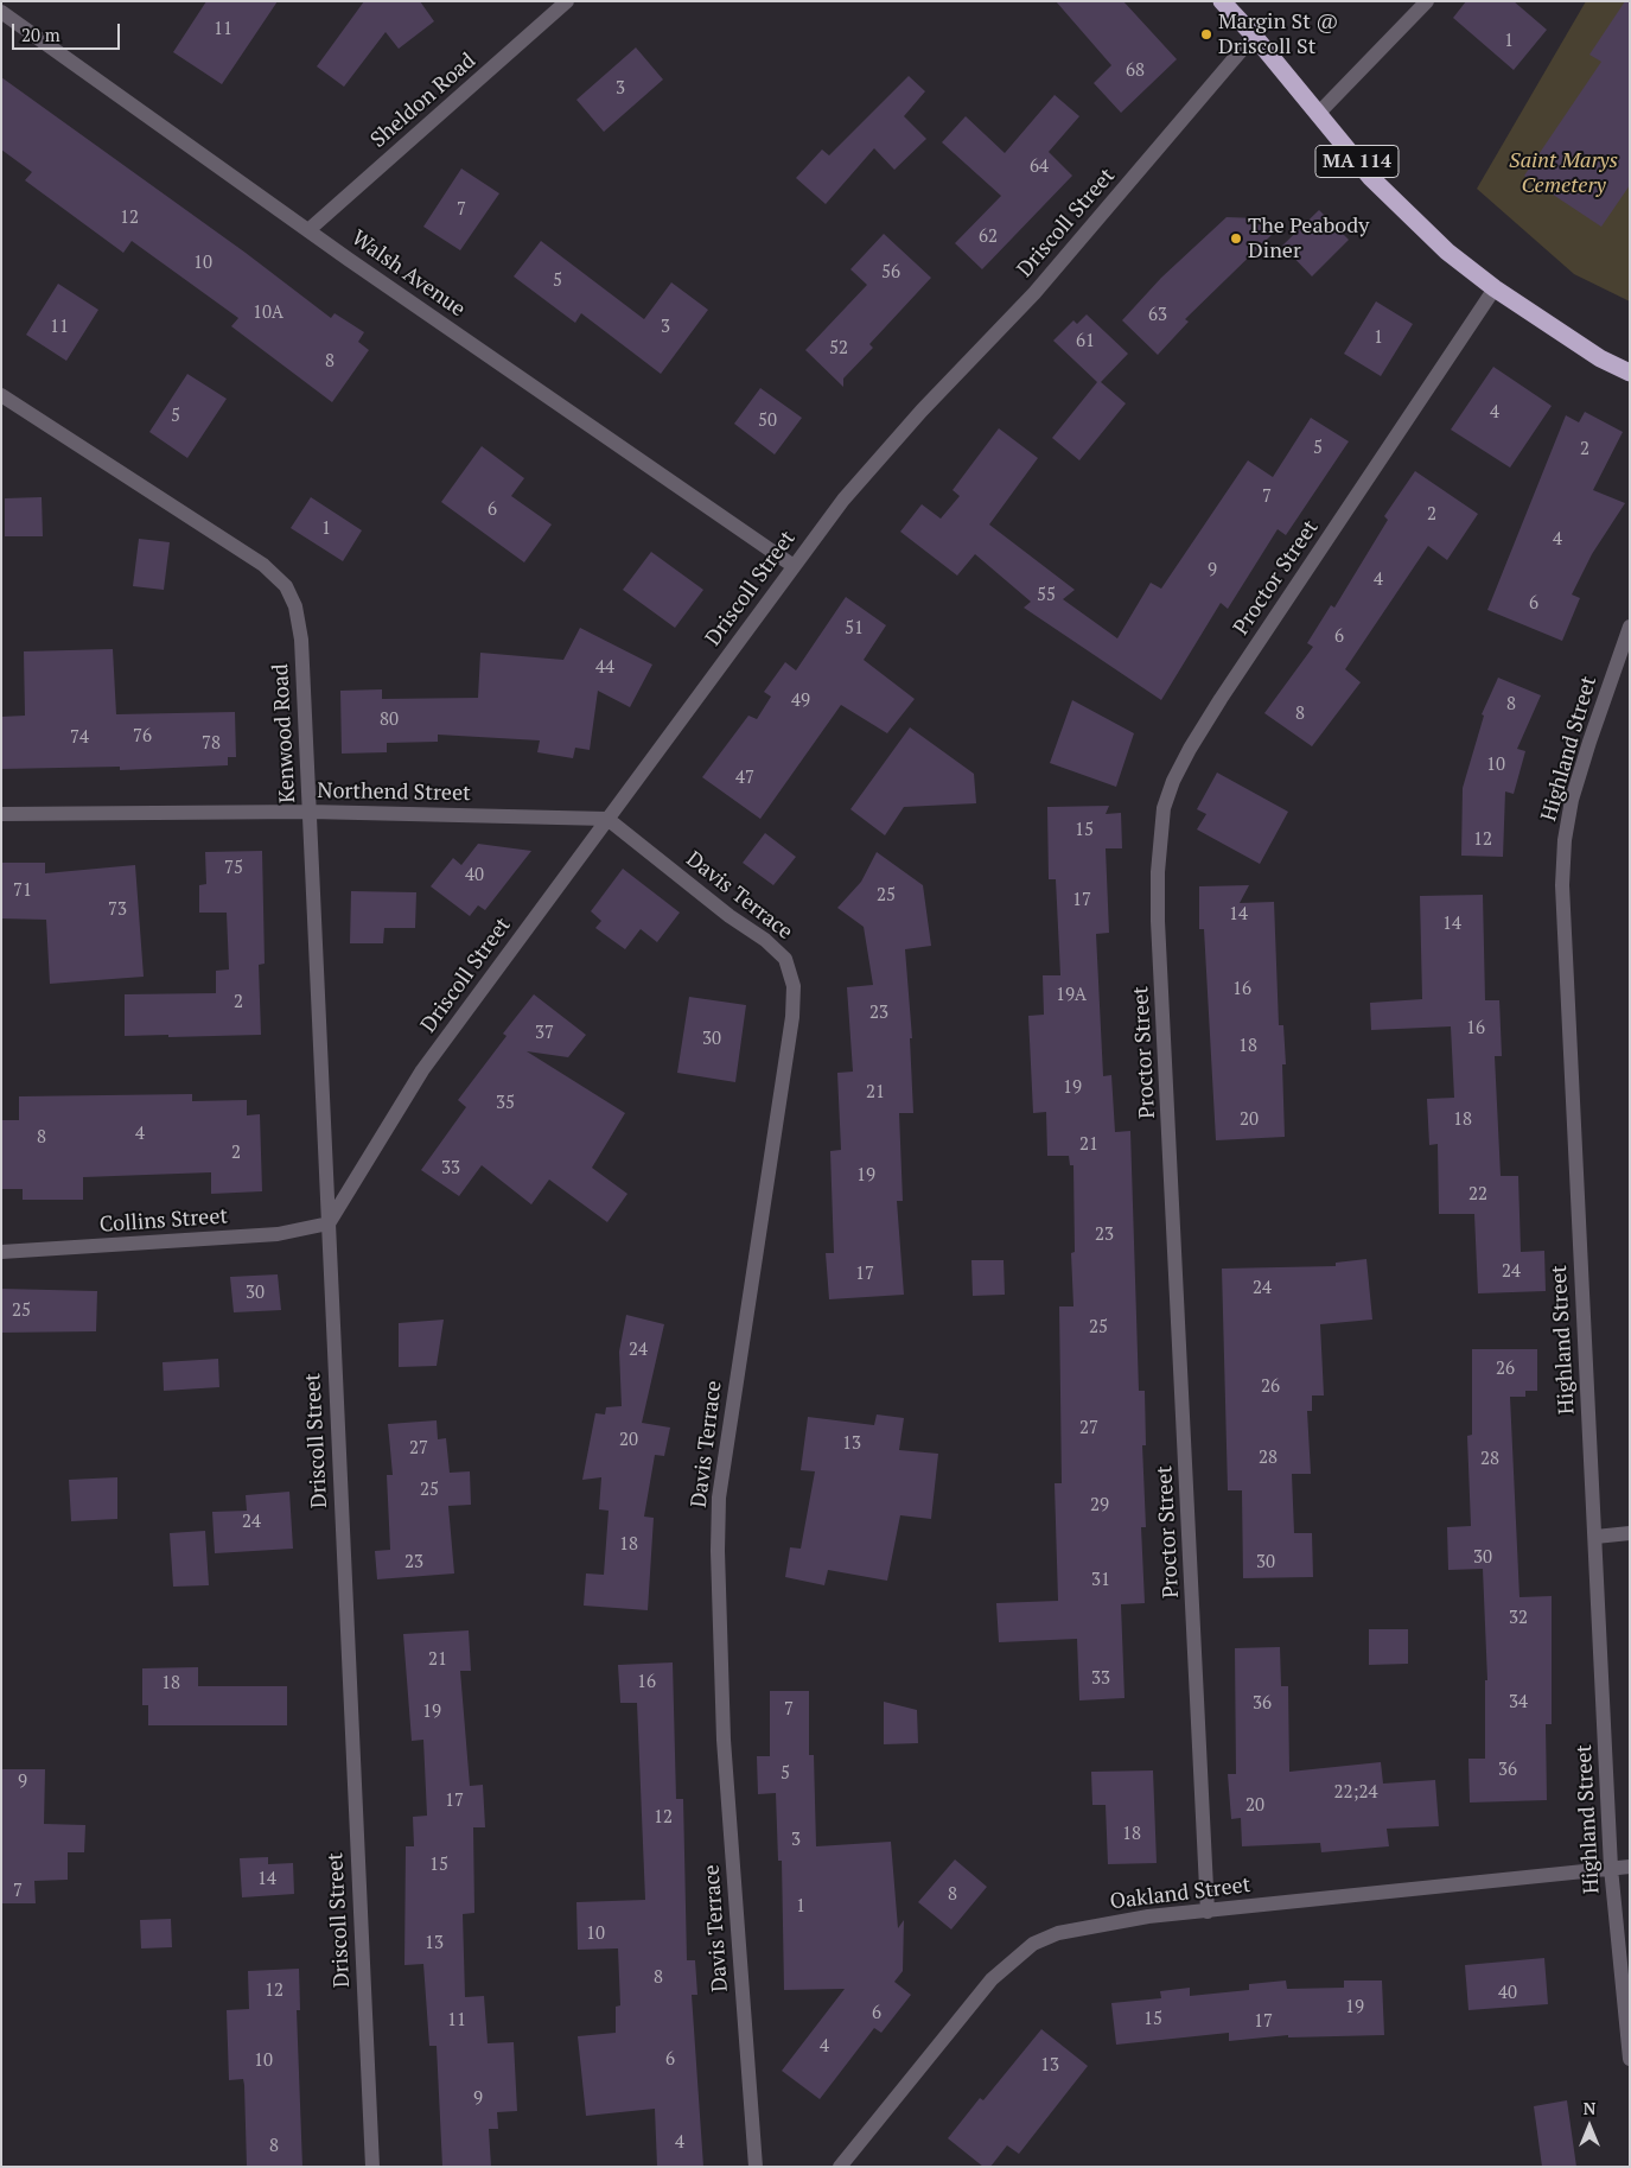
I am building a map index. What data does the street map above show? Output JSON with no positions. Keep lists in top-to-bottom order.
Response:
{
  "streets": {
    "highway": ["MA 114"],
    "street": [
      "Sheldon Road",
      "Driscoll Street",
      "Walsh Avenue",
      "Proctor Street",
      "Kenwood Road",
      "Highland Street",
      "Northend Street",
      "Davis Terrace",
      "Collins Street",
      "Oakland Street"
    ]
  },
  "crossings": [
    ["Sheldon Road", "Walsh Avenue"],
    ["MA 114", "Driscoll Street"],
    ["MA 114", "Proctor Street"],
    ["Driscoll Street", "Walsh Avenue"],
    ["Driscoll Street", "Kenwood Road"],
    ["Driscoll Street", "Northend Street"],
    ["Driscoll Street", "Davis Terrace"],
    ["Driscoll Street", "Collins Street"],
    ["Proctor Street", "Oakland Street"],
    ["Kenwood Road", "Northend Street"],
    ["Kenwood Road", "Collins Street"],
    ["Highland Street", "Oakland Street"],
    ["Northend Street", "Davis Terrace"]
  ],
  "parks": ["Saint Marys Cemetery"],
  "places": ["Margin St @ Driscoll St", "The Peabody Diner"],
  "house_numbers": [
    "11",
    "1",
    "68",
    "3",
    "64",
    "7",
    "12",
    "62",
    "10",
    "56",
    "5",
    "10A",
    "63",
    "11",
    "3",
    "1",
    "61",
    "52",
    "8",
    "4",
    "5",
    "50",
    "5",
    "2",
    "7",
    "6",
    "2",
    "1",
    "4",
    "9",
    "4",
    "55",
    "6",
    "51",
    "6",
    "44",
    "49",
    "8",
    "8",
    "80",
    "76",
    "74",
    "78",
    "10",
    "47",
    "15",
    "12",
    "75",
    "40",
    "71",
    "25",
    "17",
    "73",
    "14",
    "14",
    "16",
    "19A",
    "2",
    "23",
    "16",
    "37",
    "30",
    "18",
    "19",
    "21",
    "35",
    "20",
    "18",
    "4",
    "8",
    "21",
    "2",
    "33",
    "19",
    "22",
    "23",
    "24",
    "17",
    "24",
    "30",
    "25",
    "25",
    "24",
    "26",
    "26",
    "27",
    "20",
    "13",
    "27",
    "28",
    "28",
    "25",
    "29",
    "24",
    "18",
    "30",
    "23",
    "30",
    "31",
    "32",
    "21",
    "33",
    "16",
    "18",
    "34",
    "36",
    "7",
    "19",
    "36",
    "5",
    "9",
    "22;24",
    "17",
    "20",
    "12",
    "18",
    "3",
    "15",
    "14",
    "7",
    "8",
    "1",
    "10",
    "13",
    "8",
    "12",
    "40",
    "19",
    "6",
    "15",
    "11",
    "17",
    "4",
    "6",
    "10",
    "13",
    "9",
    "4",
    "8"
  ],
  "scale_bar": "20 m",
  "north": "top"
}
